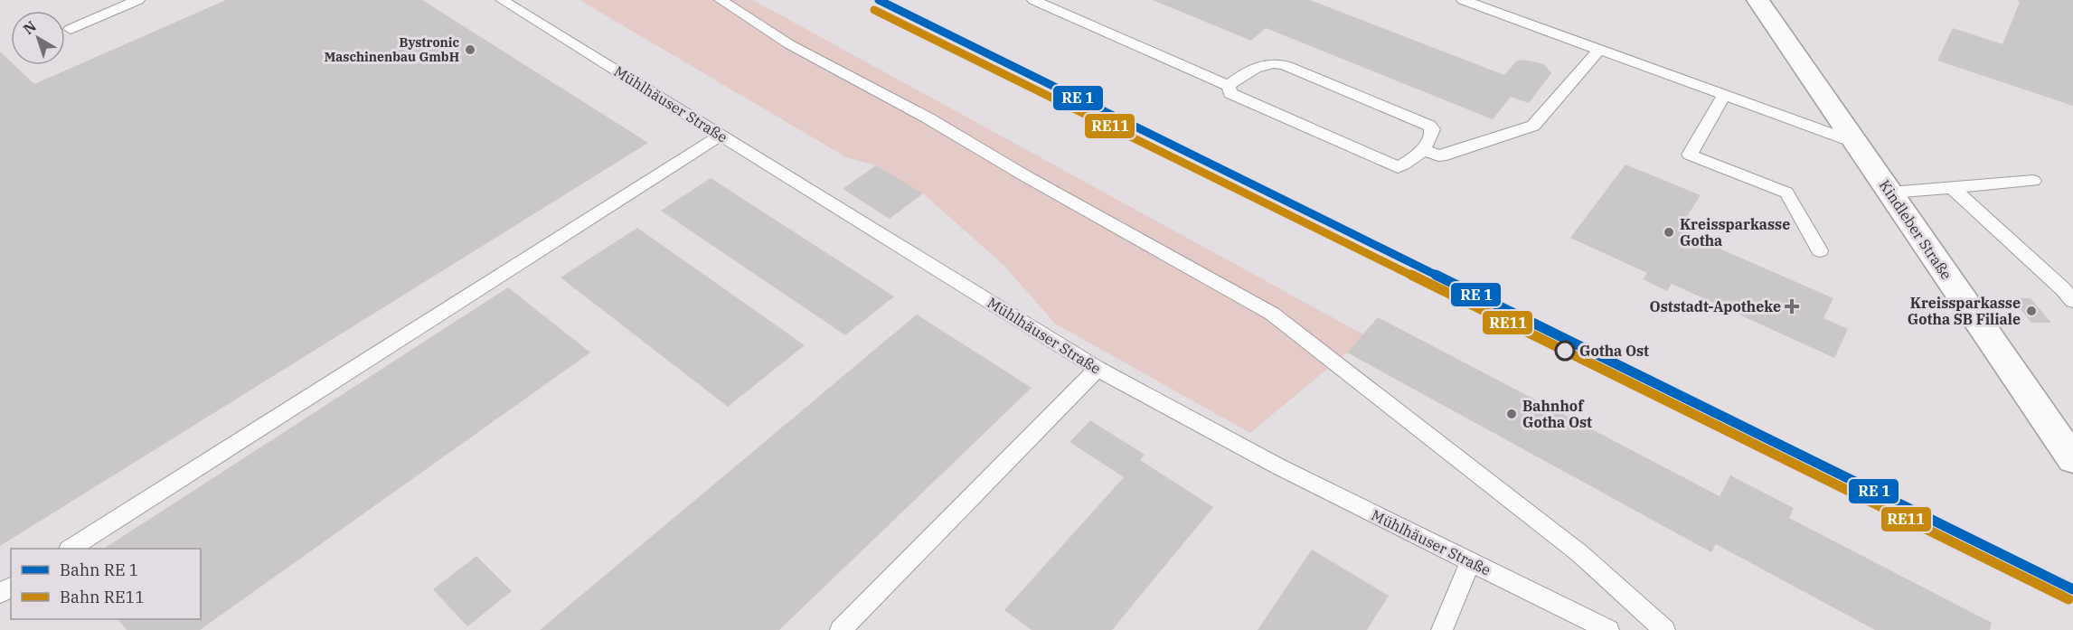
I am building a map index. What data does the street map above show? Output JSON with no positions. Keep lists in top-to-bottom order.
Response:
{
  "streets": {
    "main road": ["Kindleber Straße"],
    "lane": ["Mühlhäuser Straße"]
  },
  "places": {
    "other": [
      "Bystronic Maschinenbau GmbH",
      "Kreissparkasse Gotha",
      "Kreissparkasse Gotha SB Filiale",
      "Gotha Ost",
      "Bahnhof Gotha Ost"
    ],
    "health": ["Oststadt-Apotheke"]
  },
  "lines": ["rail line RE11"],
  "legend": ["Bahn RE 1", "Bahn RE11"],
  "north": "top left"
}
